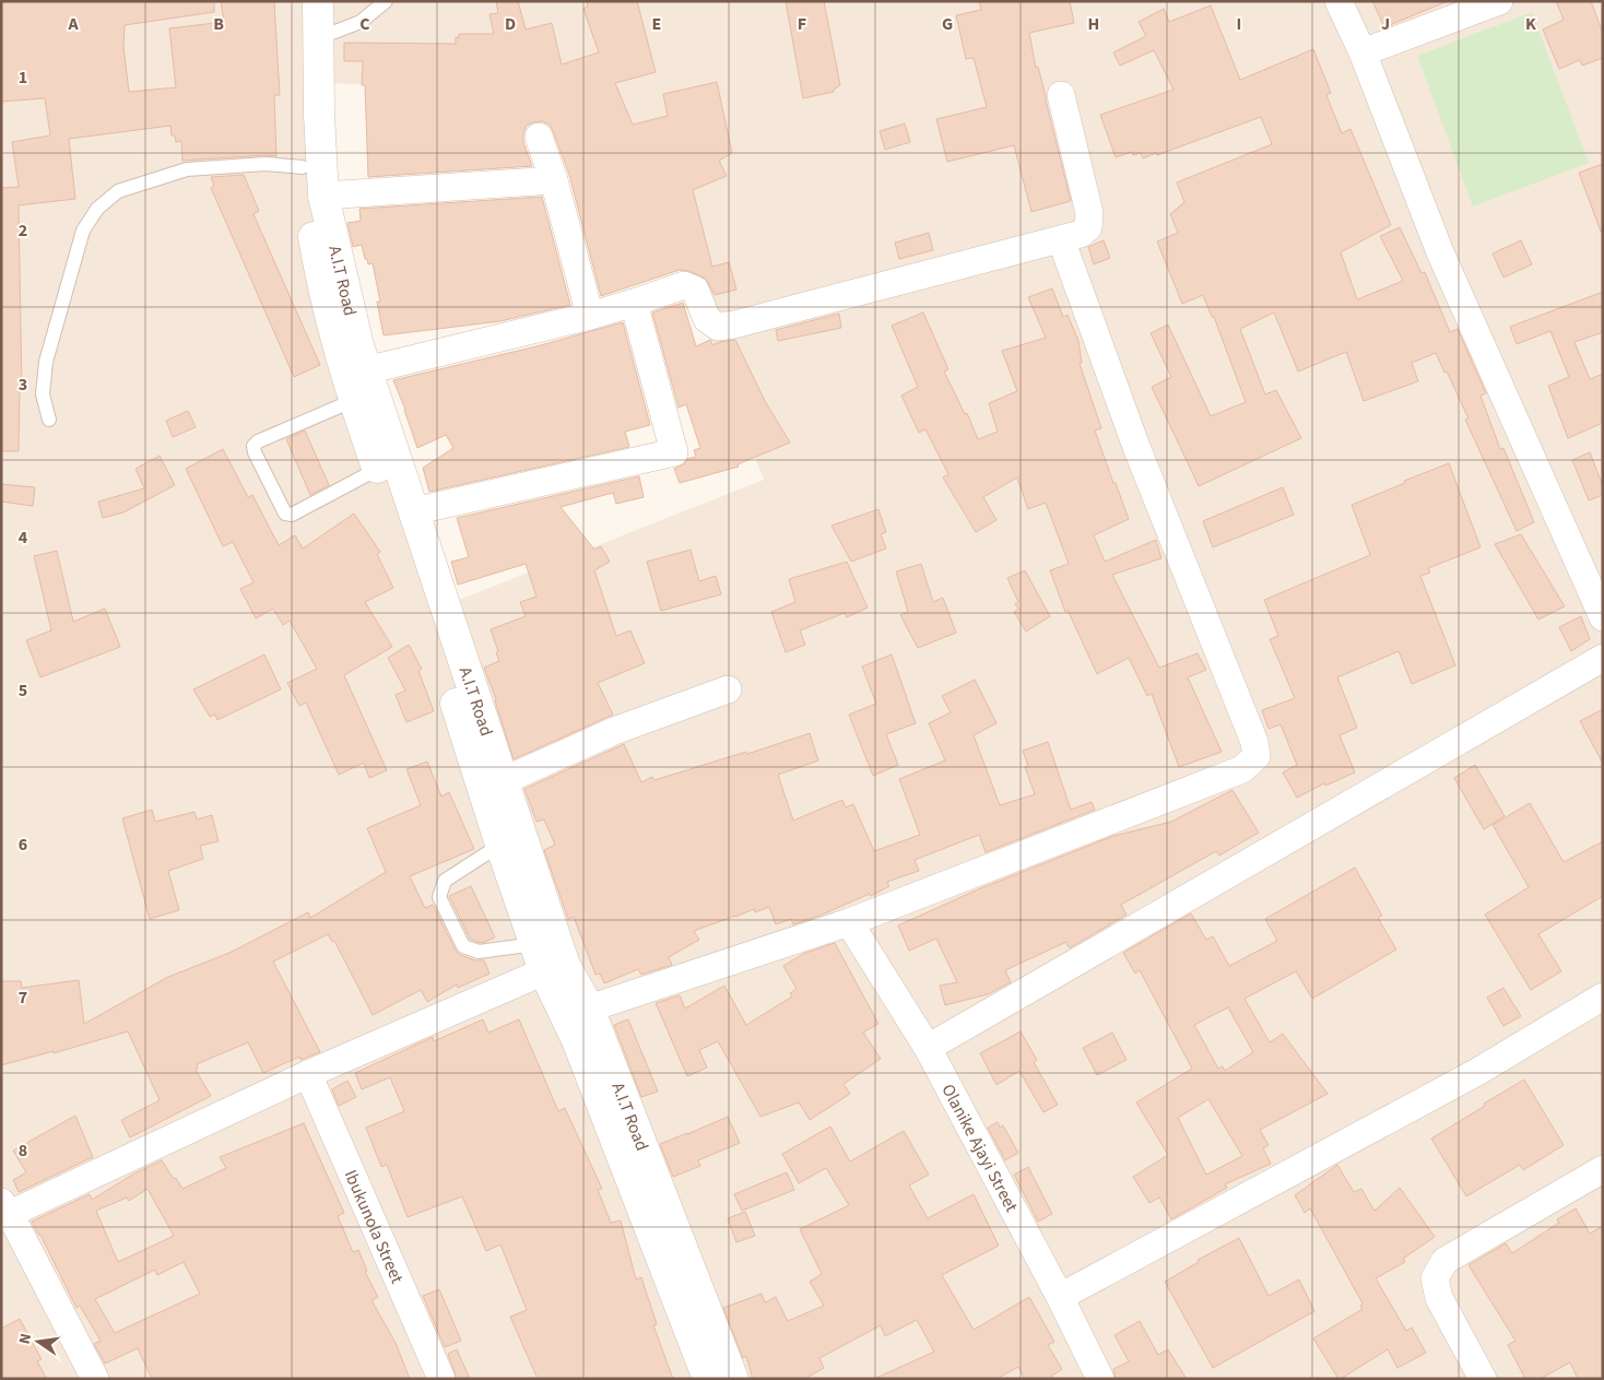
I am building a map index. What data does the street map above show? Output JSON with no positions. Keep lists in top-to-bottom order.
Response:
{
  "streets": {
    "street": ["A.I.T Road", "Olanike Ajayi Street", "Ibukunola Street"]
  },
  "north": "left",
  "grid": {
    "columns": [
      "A",
      "B",
      "C",
      "D",
      "E",
      "F",
      "G",
      "H",
      "I",
      "J",
      "K"
    ],
    "rows": [
      "1",
      "2",
      "3",
      "4",
      "5",
      "6",
      "7",
      "8"
    ]
  }
}
